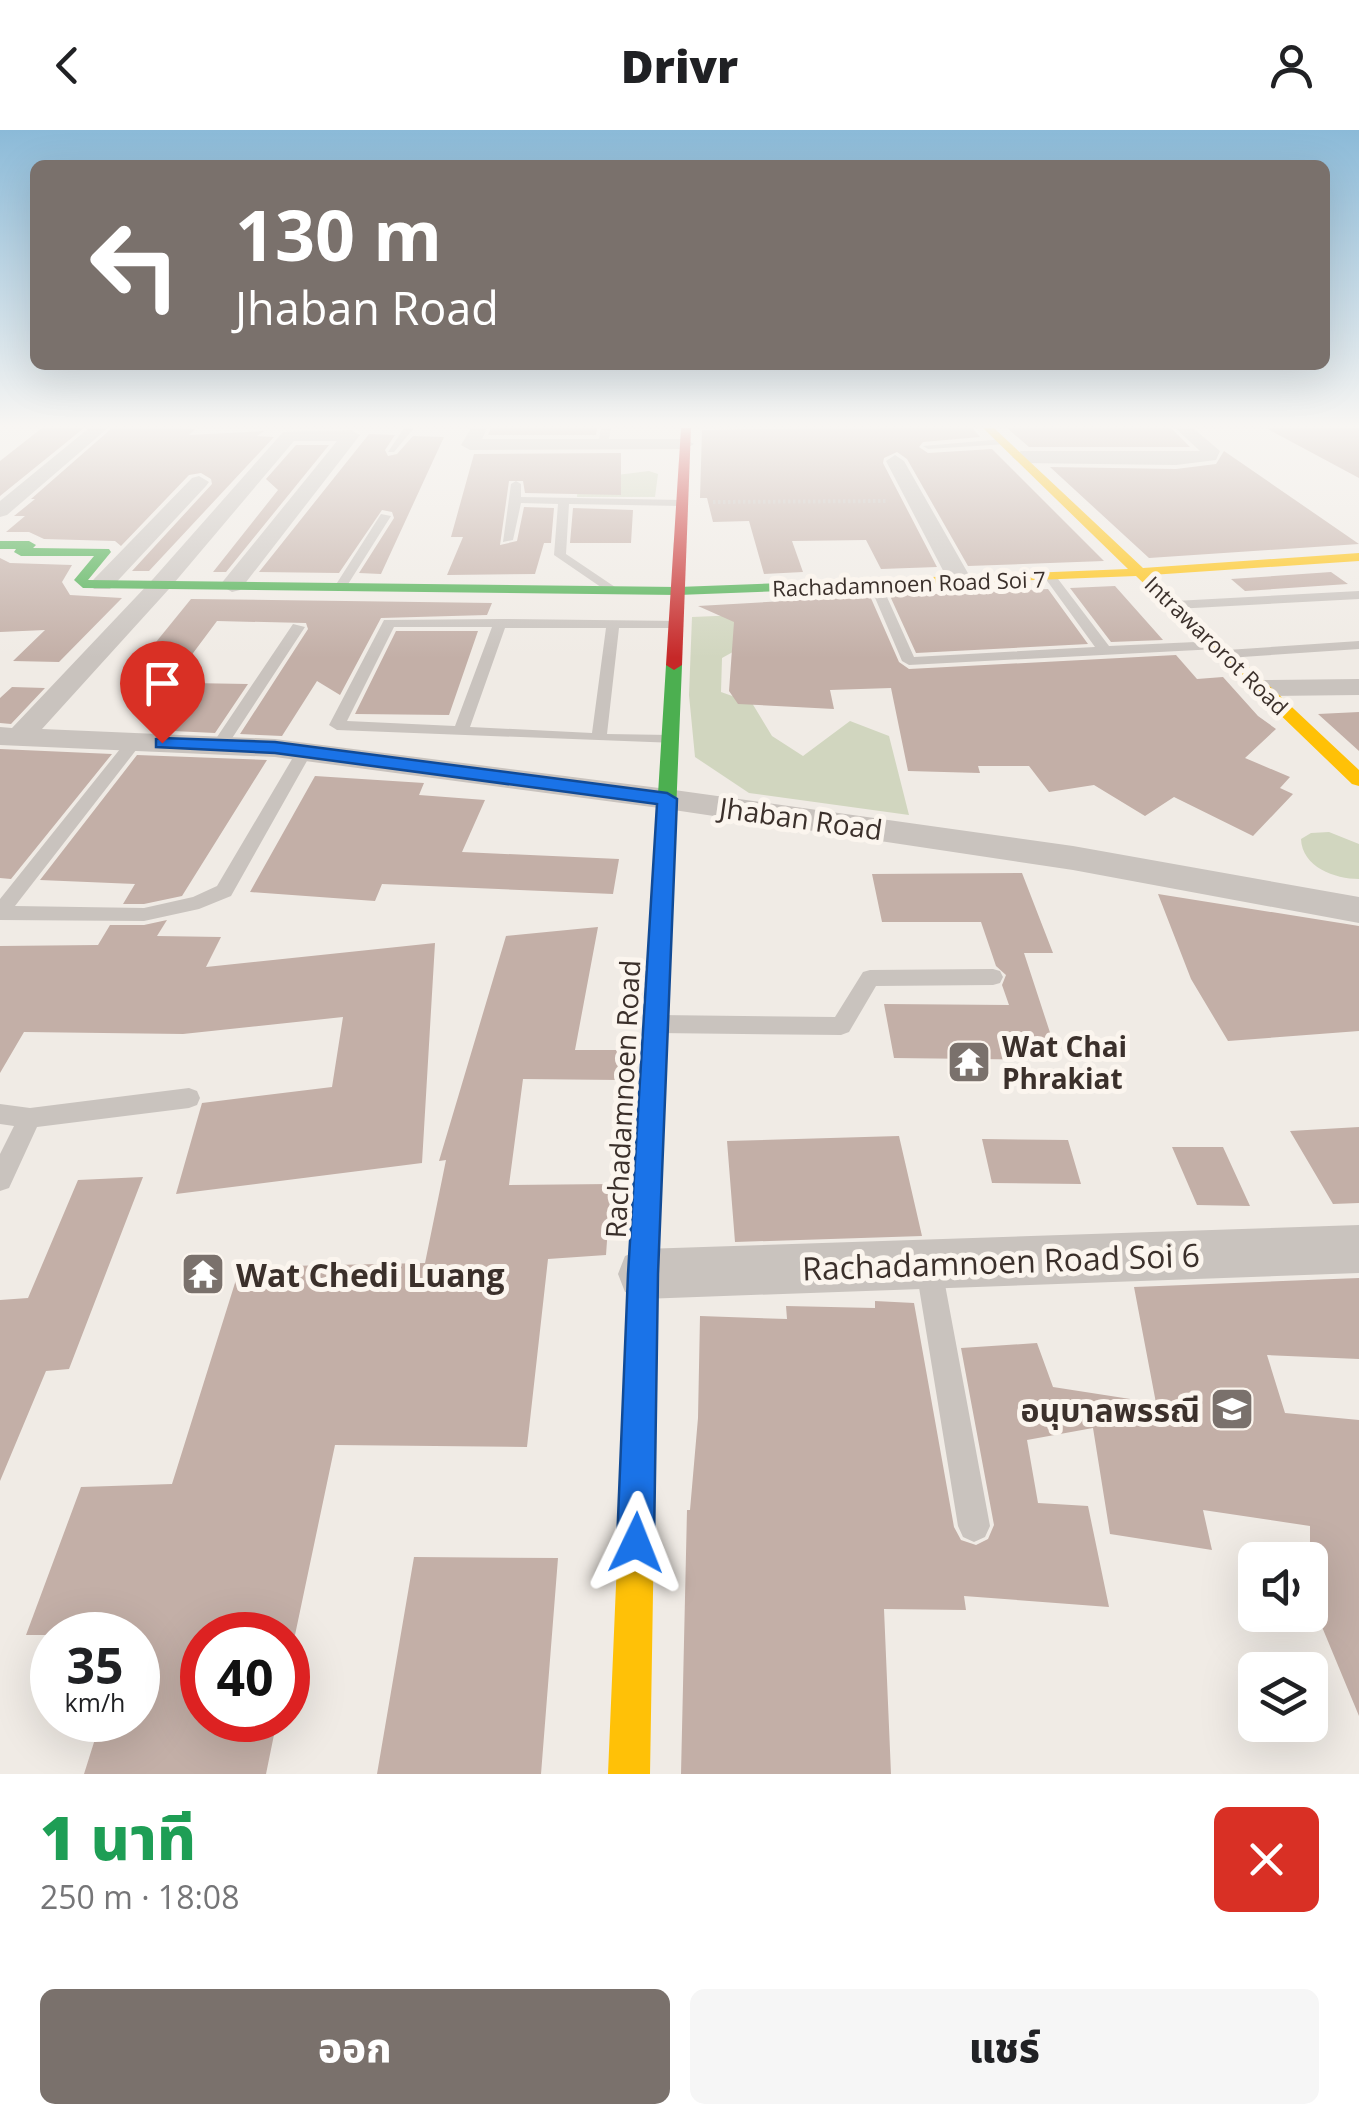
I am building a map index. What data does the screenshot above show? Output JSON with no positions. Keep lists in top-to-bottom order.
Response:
{
  "streets": {
    "street": [
      "Rachadamnoen Road Soi 7",
      "Intrawarorot Road",
      "Jhaban Road",
      "Rachadamnoen Road",
      "Rachadamnoen Road Soi 6"
    ]
  },
  "crossings": [
    ["Rachadamnoen Road Soi 7", "Intrawarorot Road"],
    ["Rachadamnoen Road Soi 7", "Rachadamnoen Road"],
    ["Jhaban Road", "Rachadamnoen Road"],
    ["Rachadamnoen Road", "Rachadamnoen Road Soi 6"]
  ],
  "places": {
    "temple": ["Wat Chai Phrakiat", "Wat Chedi Luang"],
    "school or university": ["อนุบาลพรรณี"]
  },
  "page": {
    "header": "Drivr",
    "turn": ["130 m", "Jhaban Road"],
    "speed": "35 km/h",
    "limit": "40",
    "heading": ["1 นาที", "250 m · 18:08"],
    "buttons": ["ออก", "แชร์"]
  }
}
